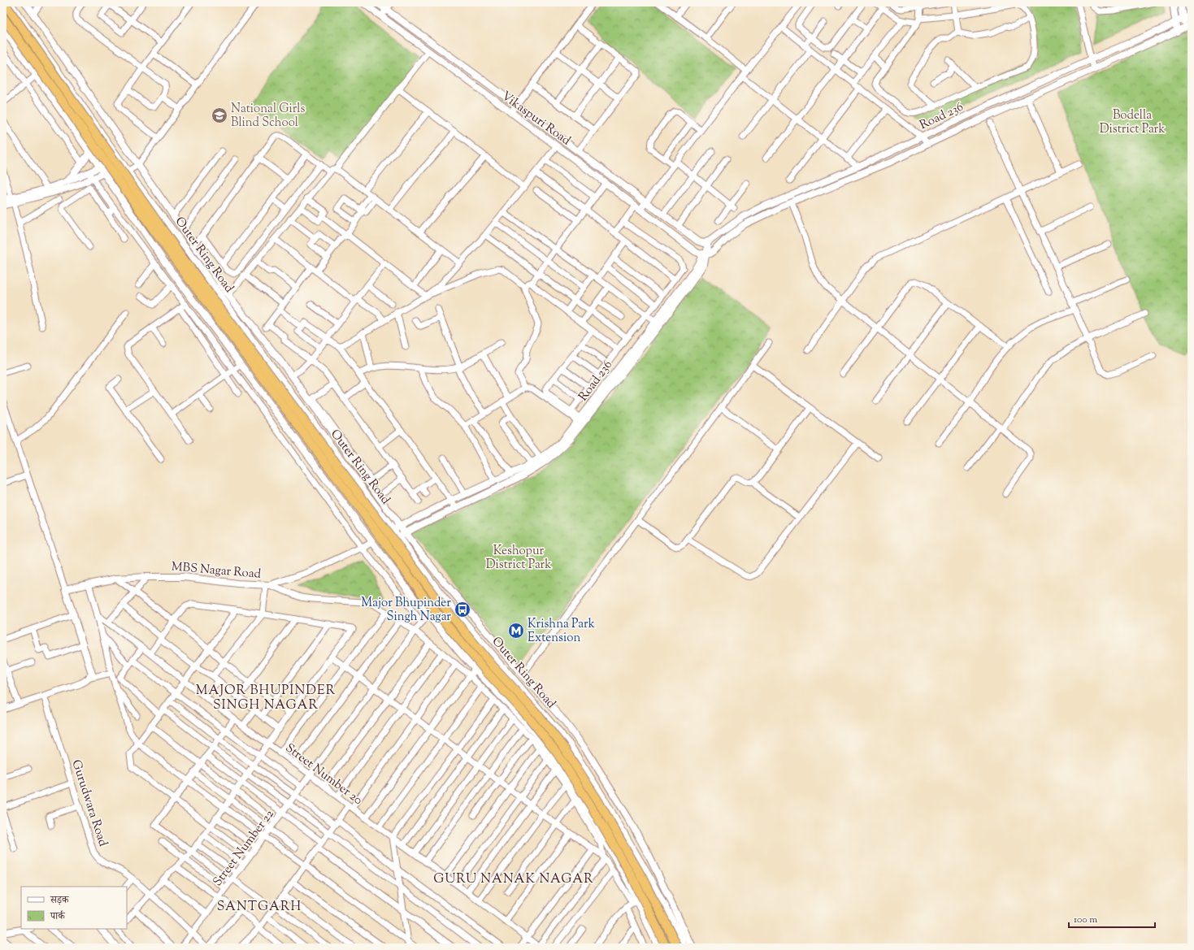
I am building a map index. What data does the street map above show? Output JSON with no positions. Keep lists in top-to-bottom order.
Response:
{
  "streets": {
    "main road": ["Outer Ring Road"],
    "street": [
      "Road 236",
      "Vikaspuri Road",
      "MBS Nagar Road",
      "Street Number 20",
      "Gurudwara Road",
      "Street Number 22"
    ]
  },
  "crossings": [
    ["Road 236", "Vikaspuri Road"],
    ["Road 236", "Outer Ring Road"],
    ["Street Number 20", "Street Number 22"],
    ["Gurudwara Road", "Street Number 22"]
  ],
  "districts": ["MAJOR BHUPINDER SINGH NAGAR", "GURU NANAK NAGAR", "SANTGARH"],
  "parks": ["Bodella District Park", "Keshopur District Park"],
  "places": {
    "school or university": ["National Girls Blind School"],
    "bus stop": ["Major Bhupinder Singh Nagar"],
    "metro station": ["Krishna Park Extension"]
  },
  "legend": ["सड़क", "पार्क"],
  "scale_bar": "100 m"
}
